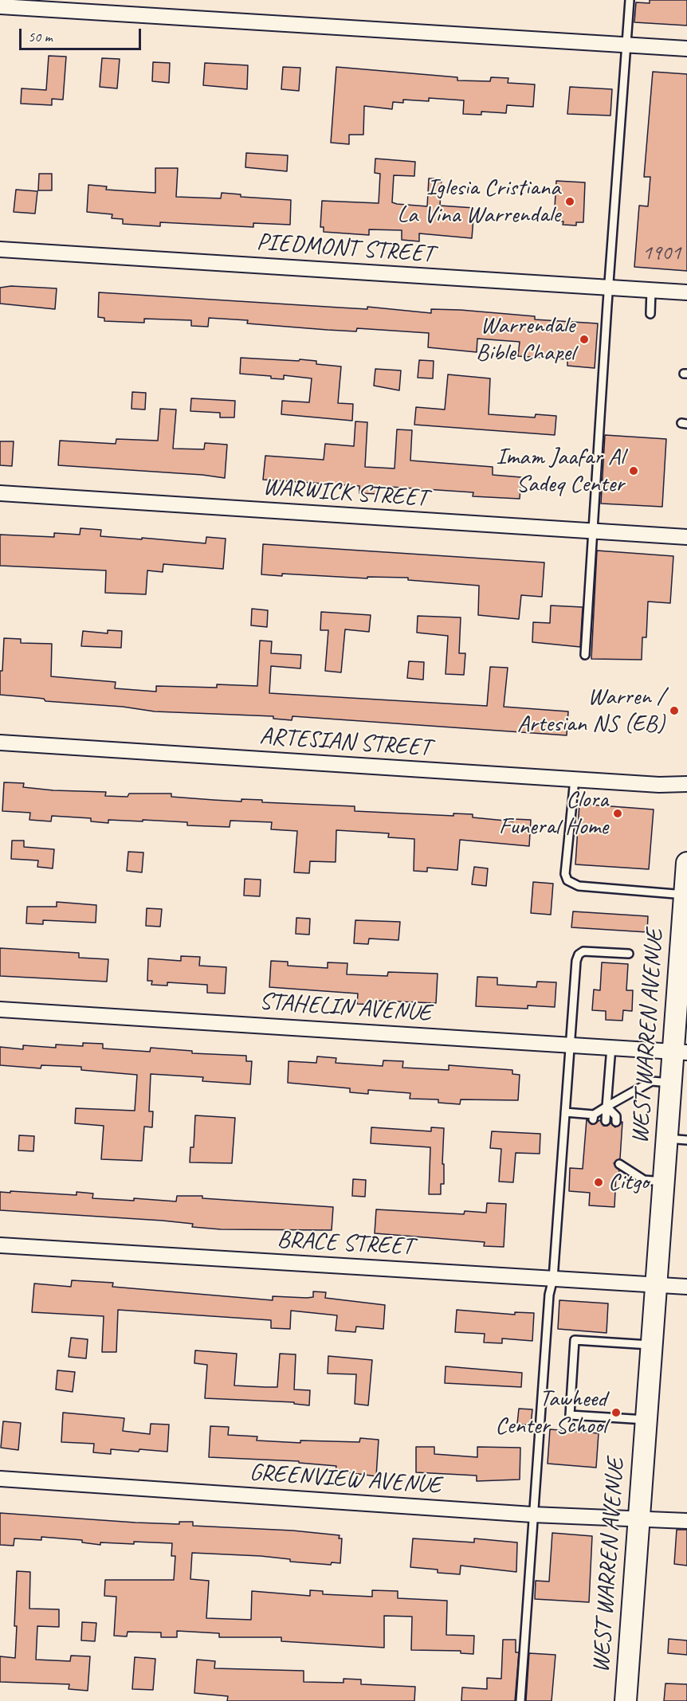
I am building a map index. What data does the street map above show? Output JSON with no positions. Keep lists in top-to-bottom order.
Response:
{
  "streets": {
    "main road": ["WEST WARREN AVENUE"],
    "street": [
      "PIEDMONT STREET",
      "WARWICK STREET",
      "ARTESIAN STREET",
      "STAHELIN AVENUE",
      "BRACE STREET",
      "GREENVIEW AVENUE"
    ]
  },
  "crossings": [
    ["STAHELIN AVENUE", "WEST WARREN AVENUE"],
    ["WEST WARREN AVENUE", "BRACE STREET"],
    ["WEST WARREN AVENUE", "GREENVIEW AVENUE"]
  ],
  "places": [
    "Iglesia Cristiana La Vina Warrendale",
    "Warrendale Bible Chapel",
    "Imam Jaafar Al Sadeq Center",
    "Warren / Artesian NS (EB)",
    "Clora Funeral Home",
    "Citgo",
    "Tawheed Center School"
  ],
  "house_numbers": ["1901"],
  "scale_bar": "50 m"
}
